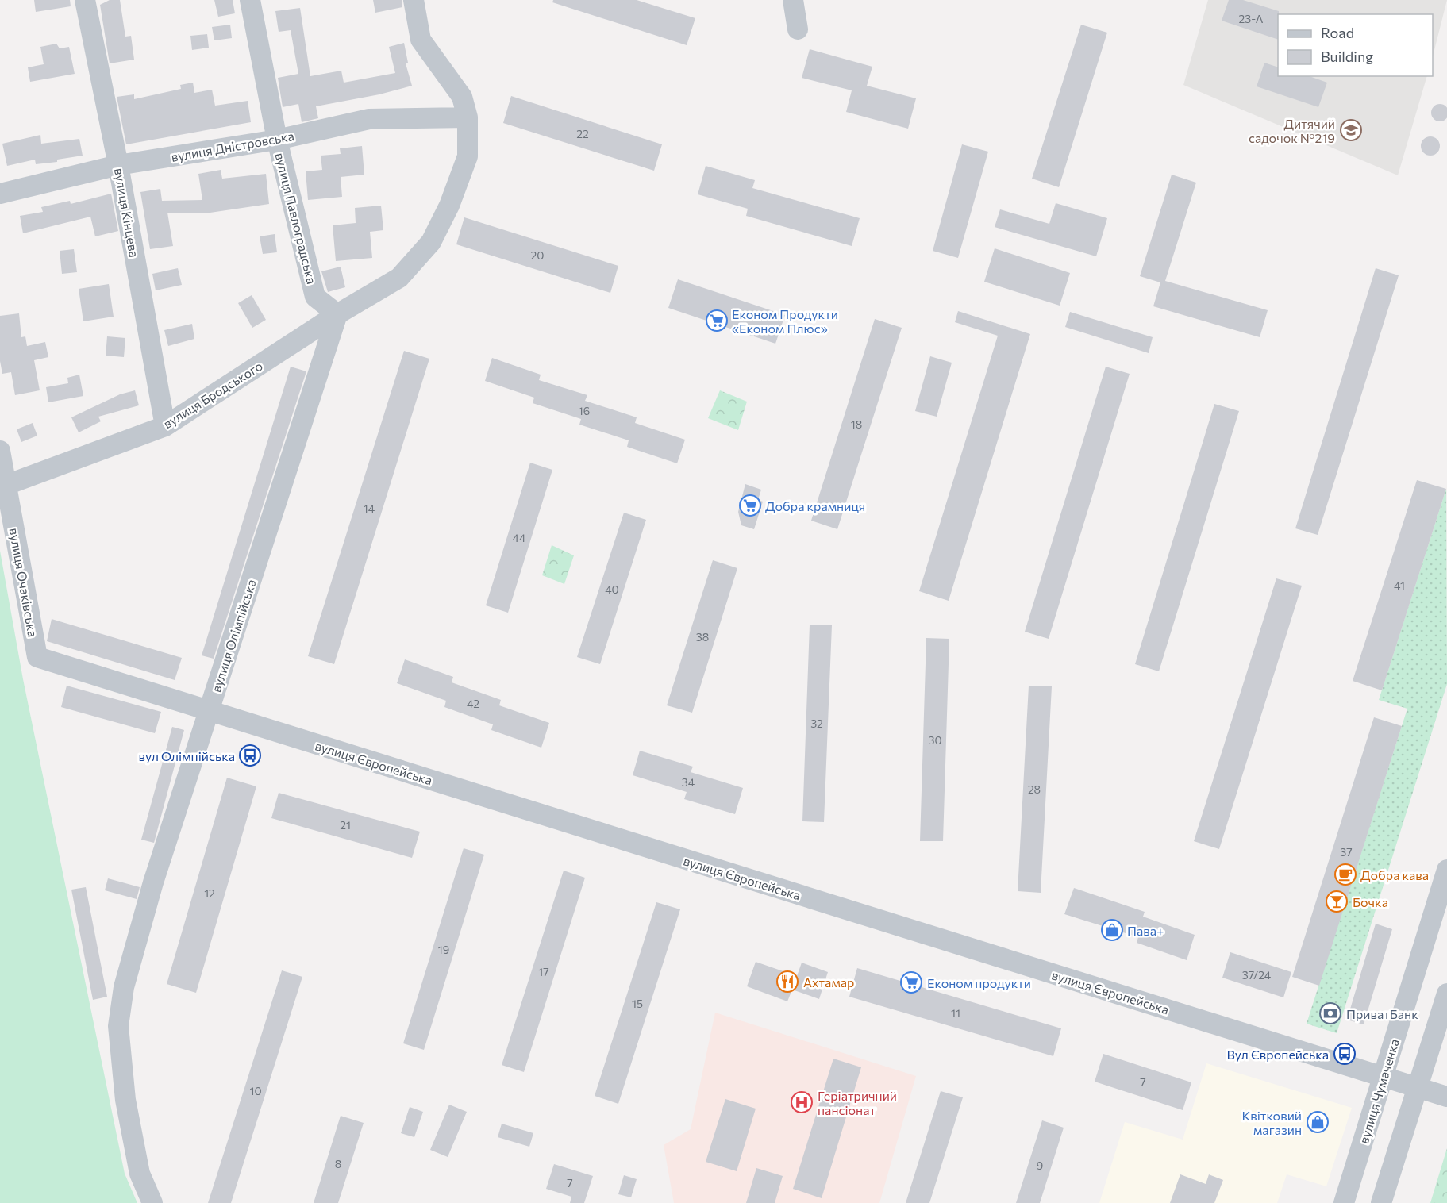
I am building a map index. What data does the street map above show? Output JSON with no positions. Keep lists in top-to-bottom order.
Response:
{
  "streets": {
    "street": [
      "вулиця Дністровська",
      "вулиця Кінцева",
      "вулиця Павлоградська",
      "вулиця Бродського",
      "вулиця Очаківська",
      "вулиця Олімпійська",
      "вулиця Європейська",
      "вулиця Чумаченка"
    ]
  },
  "crossings": [
    ["вулиця Дністровська", "вулиця Кінцева"],
    ["вулиця Дністровська", "вулиця Павлоградська"],
    ["вулиця Кінцева", "вулиця Бродського"],
    ["вулиця Павлоградська", "вулиця Бродського"],
    ["вулиця Павлоградська", "вулиця Олімпійська"],
    ["вулиця Бродського", "вулиця Очаківська"],
    ["вулиця Бродського", "вулиця Олімпійська"],
    ["вулиця Очаківська", "вулиця Європейська"],
    ["вулиця Олімпійська", "вулиця Європейська"],
    ["вулиця Європейська", "вулиця Чумаченка"]
  ],
  "places": {
    "school or university": ["Дитячий садочок №219"],
    "supermarket": ["Економ Продукти «Економ Плюс»", "Добра крамниця", "Економ продукти"],
    "bus stop": ["вул Олімпійська", "Вул Європейська"],
    "cafe": ["Добра кава"],
    "bar": ["Бочка"],
    "shop": ["Пава+", "Квітковий магазин"],
    "restaurant": ["Ахтамар"],
    "bank": ["ПриватБанк"],
    "hospital": ["Геріатричний пансіонат"]
  },
  "house_numbers": [
    "23-А",
    "22",
    "20",
    "16",
    "18",
    "14",
    "44",
    "41",
    "40",
    "38",
    "42",
    "32",
    "30",
    "34",
    "28",
    "21",
    "37",
    "12",
    "19",
    "17",
    "37/24",
    "15",
    "11",
    "7",
    "10",
    "8",
    "9",
    "7"
  ],
  "legend": ["Road", "Building"]
}
